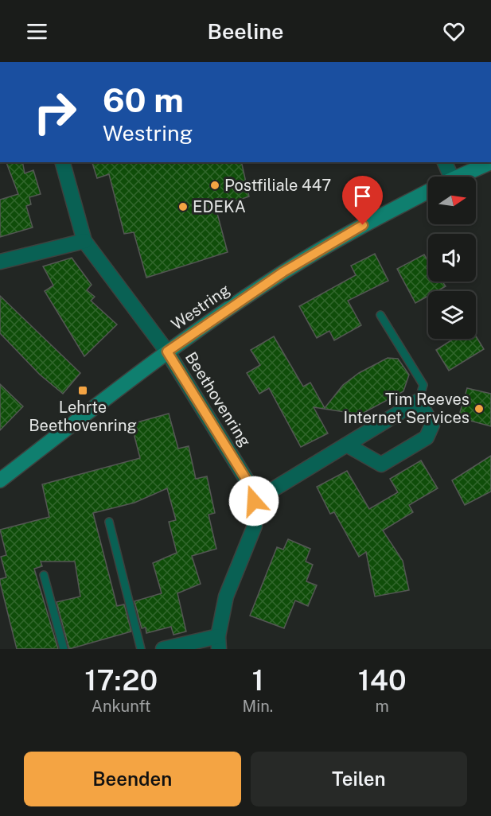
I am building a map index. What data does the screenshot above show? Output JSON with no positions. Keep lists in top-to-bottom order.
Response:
{
  "streets": {
    "street": ["Westring", "Beethovenring"]
  },
  "crossings": [
    ["Westring", "Beethovenring"]
  ],
  "places": {
    "other": ["Postfiliale 447", "EDEKA", "Tim Reeves Internet Services"],
    "transit": ["Lehrte Beethovenring"]
  },
  "north": "right",
  "page": {
    "header": "Beeline",
    "turn": ["60 m", "Westring"],
    "eta": [
      "17:20",
      "Ankunft",
      "1",
      "Min.",
      "140",
      "m"
    ],
    "buttons": ["Beenden", "Teilen"]
  }
}
